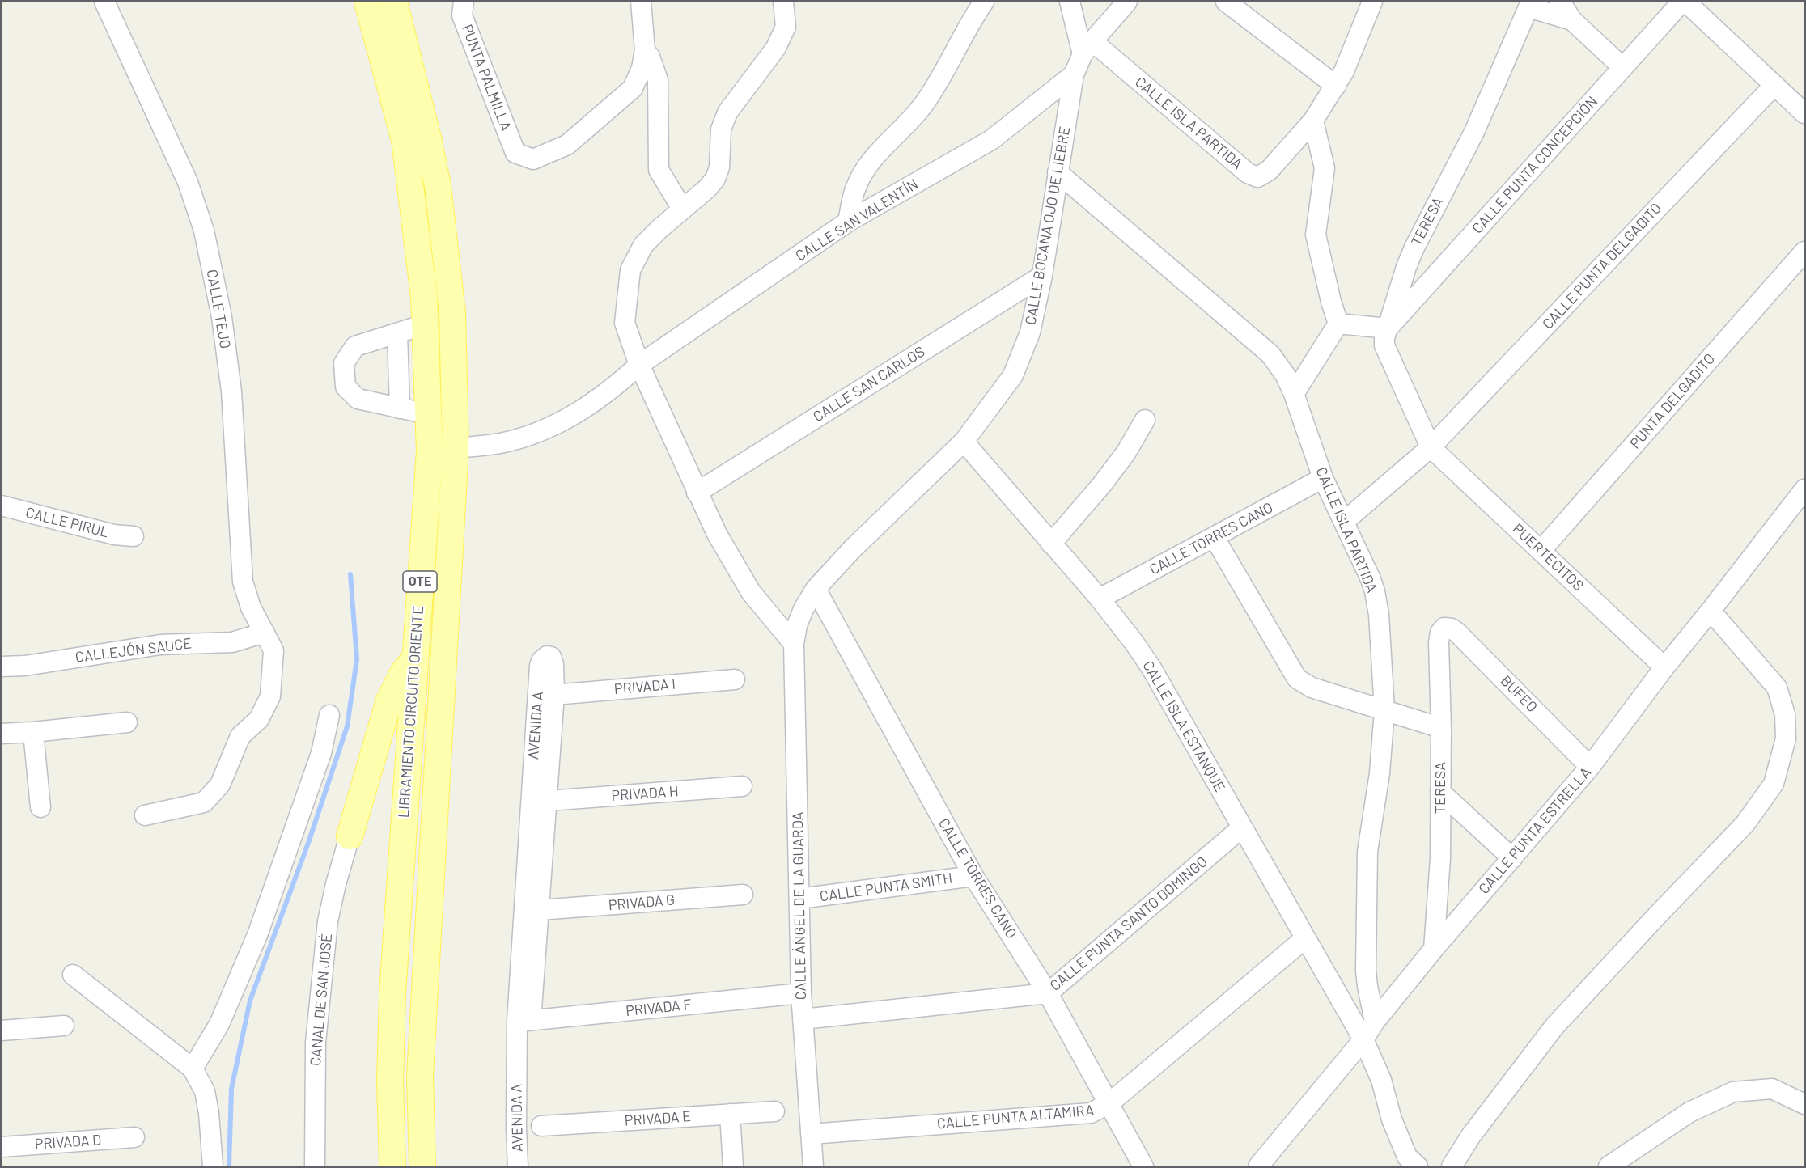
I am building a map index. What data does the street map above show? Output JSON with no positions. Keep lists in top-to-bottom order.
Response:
{
  "streets": {
    "main road": ["OTE", "LIBRAMIENTO CIRCUITO ORIENTE"],
    "street": [
      "PUNTA PALMILLA",
      "CALLE ISLA PARTIDA",
      "CALLE PUNTA CONCEPCIÓN",
      "CALLE SAN VALENTÍN",
      "TERESA",
      "CALLE BOCANA OJO DE LIEBRE",
      "CALLE PUNTA DELGADITO",
      "CALLE TEJO",
      "CALLE SAN CARLOS",
      "PUNTA DELGADITO",
      "CALLE PIRUL",
      "CALLE TORRES CANO",
      "PUERTECITOS",
      "CALLEJÓN SAUCE",
      "PRIVADA I",
      "BUFEO",
      "AVENIDA A",
      "CALLE ISLA ESTANQUE",
      "PRIVADA H",
      "CALLE PUNTA ESTRELLA",
      "CALLE PUNTA SMITH",
      "PRIVADA G",
      "CALLE ÁNGEL DE LA GUARDA",
      "CALLE PUNTA SANTO DOMINGO",
      "CANAL DE SAN JOSÉ",
      "PRIVADA F",
      "CALLE PUNTA ALTAMIRA",
      "PRIVADA E",
      "PRIVADA D"
    ]
  },
  "crossings": [
    ["CALLE ISLA PARTIDA", "CALLE BOCANA OJO DE LIEBRE"],
    ["CALLE ISLA PARTIDA", "CALLE TORRES CANO"],
    ["CALLE ISLA PARTIDA", "CALLE PUNTA ESTRELLA"],
    ["CALLE PUNTA CONCEPCIÓN", "TERESA"],
    ["CALLE SAN VALENTÍN", "CALLE BOCANA OJO DE LIEBRE"],
    ["CALLE SAN VALENTÍN", "LIBRAMIENTO CIRCUITO ORIENTE"],
    ["TERESA", "CALLE PUNTA DELGADITO"],
    ["TERESA", "PUERTECITOS"],
    ["TERESA", "BUFEO"],
    ["TERESA", "CALLE PUNTA ESTRELLA"],
    ["CALLE BOCANA OJO DE LIEBRE", "CALLE SAN CARLOS"],
    ["CALLE BOCANA OJO DE LIEBRE", "CALLE TORRES CANO"],
    ["CALLE BOCANA OJO DE LIEBRE", "CALLE ISLA ESTANQUE"],
    ["CALLE BOCANA OJO DE LIEBRE", "CALLE ÁNGEL DE LA GUARDA"],
    ["CALLE PUNTA DELGADITO", "PUERTECITOS"],
    ["CALLE TEJO", "CALLEJÓN SAUCE"],
    ["PUNTA DELGADITO", "PUERTECITOS"],
    ["CALLE TORRES CANO", "CALLE ISLA ESTANQUE"],
    ["CALLE TORRES CANO", "CALLE PUNTA SMITH"],
    ["CALLE TORRES CANO", "CALLE PUNTA SANTO DOMINGO"],
    ["CALLE TORRES CANO", "CALLE PUNTA ALTAMIRA"],
    ["PUERTECITOS", "CALLE PUNTA ESTRELLA"],
    ["PRIVADA I", "AVENIDA A"],
    ["BUFEO", "CALLE PUNTA ESTRELLA"],
    ["AVENIDA A", "PRIVADA H"],
    ["AVENIDA A", "PRIVADA G"],
    ["AVENIDA A", "PRIVADA F"],
    ["CALLE ISLA ESTANQUE", "CALLE PUNTA ESTRELLA"],
    ["CALLE ISLA ESTANQUE", "CALLE PUNTA SANTO DOMINGO"],
    ["CALLE ISLA ESTANQUE", "CALLE PUNTA ALTAMIRA"],
    ["CALLE PUNTA SMITH", "CALLE ÁNGEL DE LA GUARDA"],
    ["CALLE ÁNGEL DE LA GUARDA", "CALLE PUNTA SANTO DOMINGO"],
    ["CALLE ÁNGEL DE LA GUARDA", "PRIVADA F"],
    ["CALLE ÁNGEL DE LA GUARDA", "CALLE PUNTA ALTAMIRA"]
  ]
}
